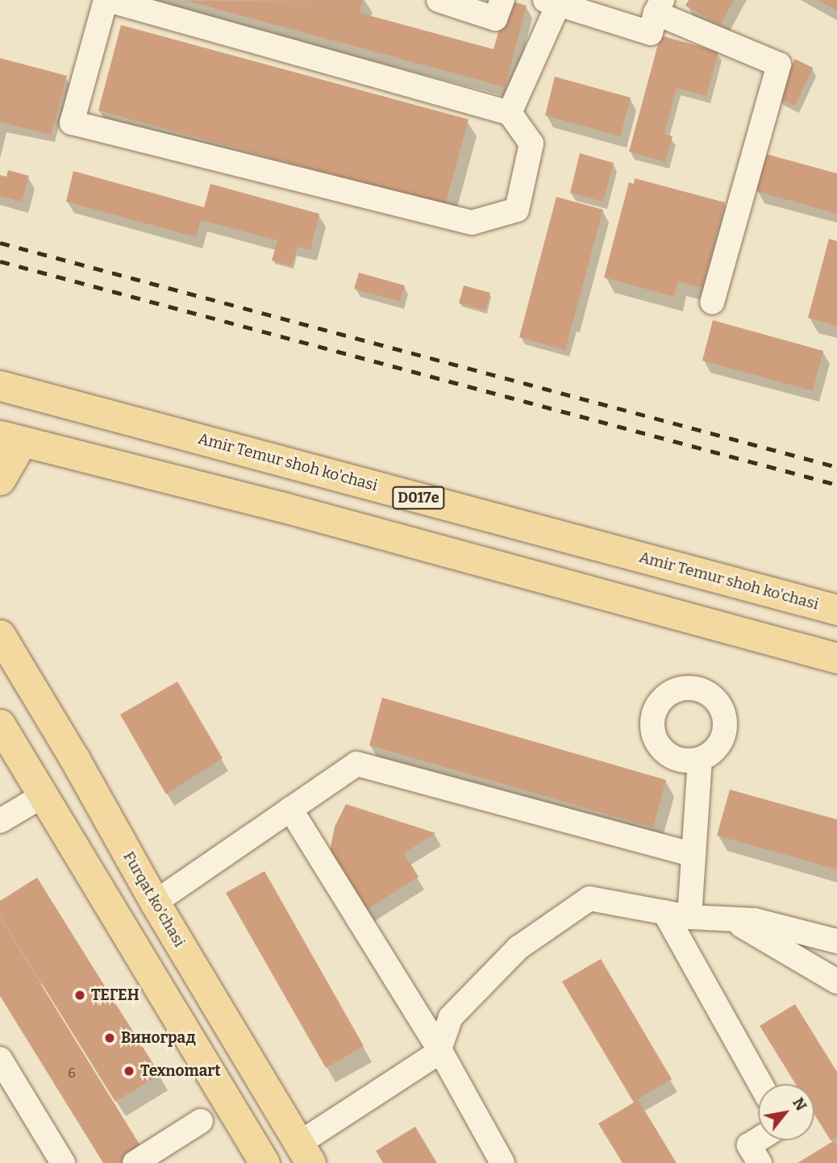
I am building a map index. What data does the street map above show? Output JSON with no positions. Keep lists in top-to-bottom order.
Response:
{
  "streets": {
    "main road": ["Amir Temur shoh ko'chasi", "D017e", "Furqat ko'chasi"]
  },
  "places": ["ТЕГЕН", "Виноград", "Texnomart"],
  "house_numbers": ["6"],
  "north": "top right"
}
